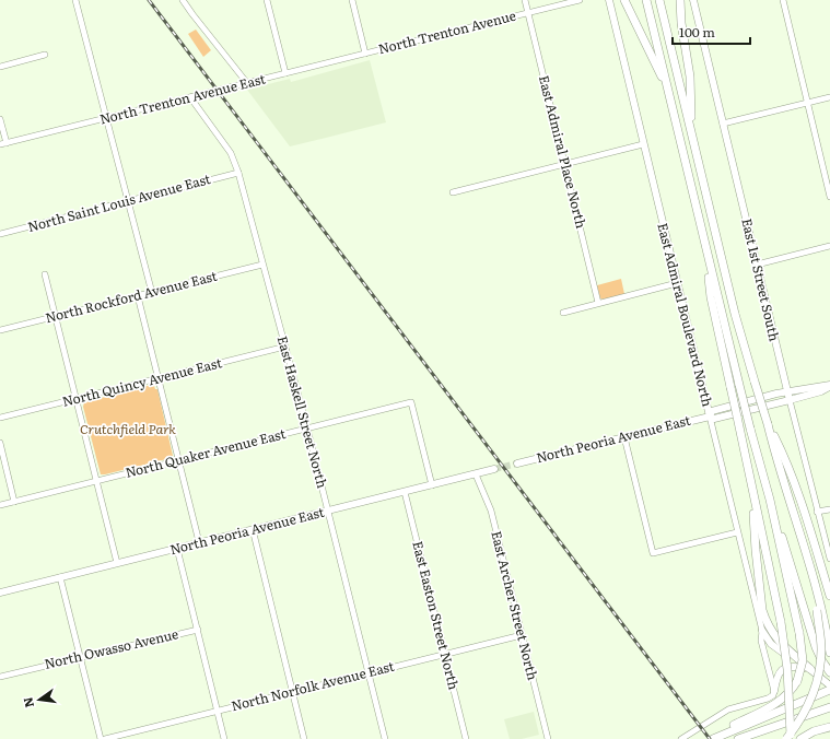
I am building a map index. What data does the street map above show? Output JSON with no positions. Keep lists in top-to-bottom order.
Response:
{
  "streets": {
    "main road": ["East 1st Street South", "East Admiral Boulevard North", "North Peoria Avenue East"],
    "street": [
      "North Trenton Avenue",
      "North Trenton Avenue East",
      "East Admiral Place North",
      "North Saint Louis Avenue East",
      "North Rockford Avenue East",
      "North Quincy Avenue East",
      "East Haskell Street North",
      "North Quaker Avenue East",
      "East Archer Street North",
      "East Easton Street North",
      "North Owasso Avenue",
      "North Norfolk Avenue East"
    ]
  },
  "crossings": [
    ["North Trenton Avenue", "North Trenton Avenue East"],
    ["North Trenton Avenue", "East Admiral Place North"],
    ["North Trenton Avenue East", "East Haskell Street North"],
    ["North Saint Louis Avenue East", "East Haskell Street North"],
    ["North Rockford Avenue East", "East Haskell Street North"],
    ["East Admiral Boulevard North", "North Peoria Avenue East"],
    ["North Quincy Avenue East", "East Haskell Street North"],
    ["East Haskell Street North", "North Peoria Avenue East"],
    ["East Haskell Street North", "North Quaker Avenue East"],
    ["East Haskell Street North", "North Norfolk Avenue East"],
    ["North Peoria Avenue East", "North Quaker Avenue East"],
    ["North Peoria Avenue East", "East Archer Street North"],
    ["North Peoria Avenue East", "East Easton Street North"],
    ["East Archer Street North", "North Norfolk Avenue East"],
    ["East Easton Street North", "North Norfolk Avenue East"]
  ],
  "parks": ["Crutchfield Park"],
  "scale_bar": "100 m",
  "north": "left"
}
